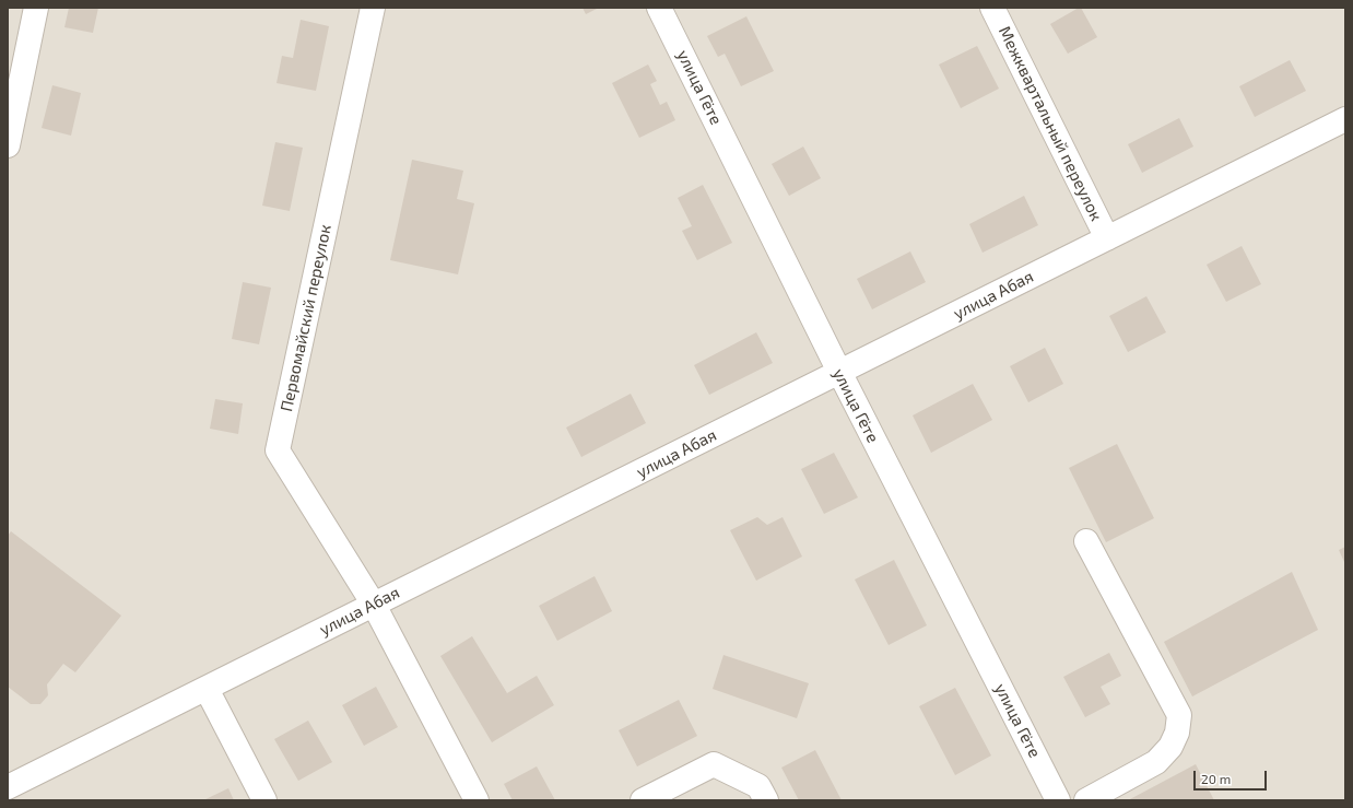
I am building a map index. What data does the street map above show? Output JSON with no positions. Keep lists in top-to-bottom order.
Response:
{
  "streets": {
    "street": [
      "улица Гёте",
      "Межквартальный переулок",
      "улица Абая",
      "Первомайский переулок"
    ]
  },
  "crossings": [
    ["улица Гёте", "улица Абая"],
    ["Межквартальный переулок", "улица Абая"],
    ["улица Абая", "Первомайский переулок"]
  ],
  "scale_bar": "20 m"
}
